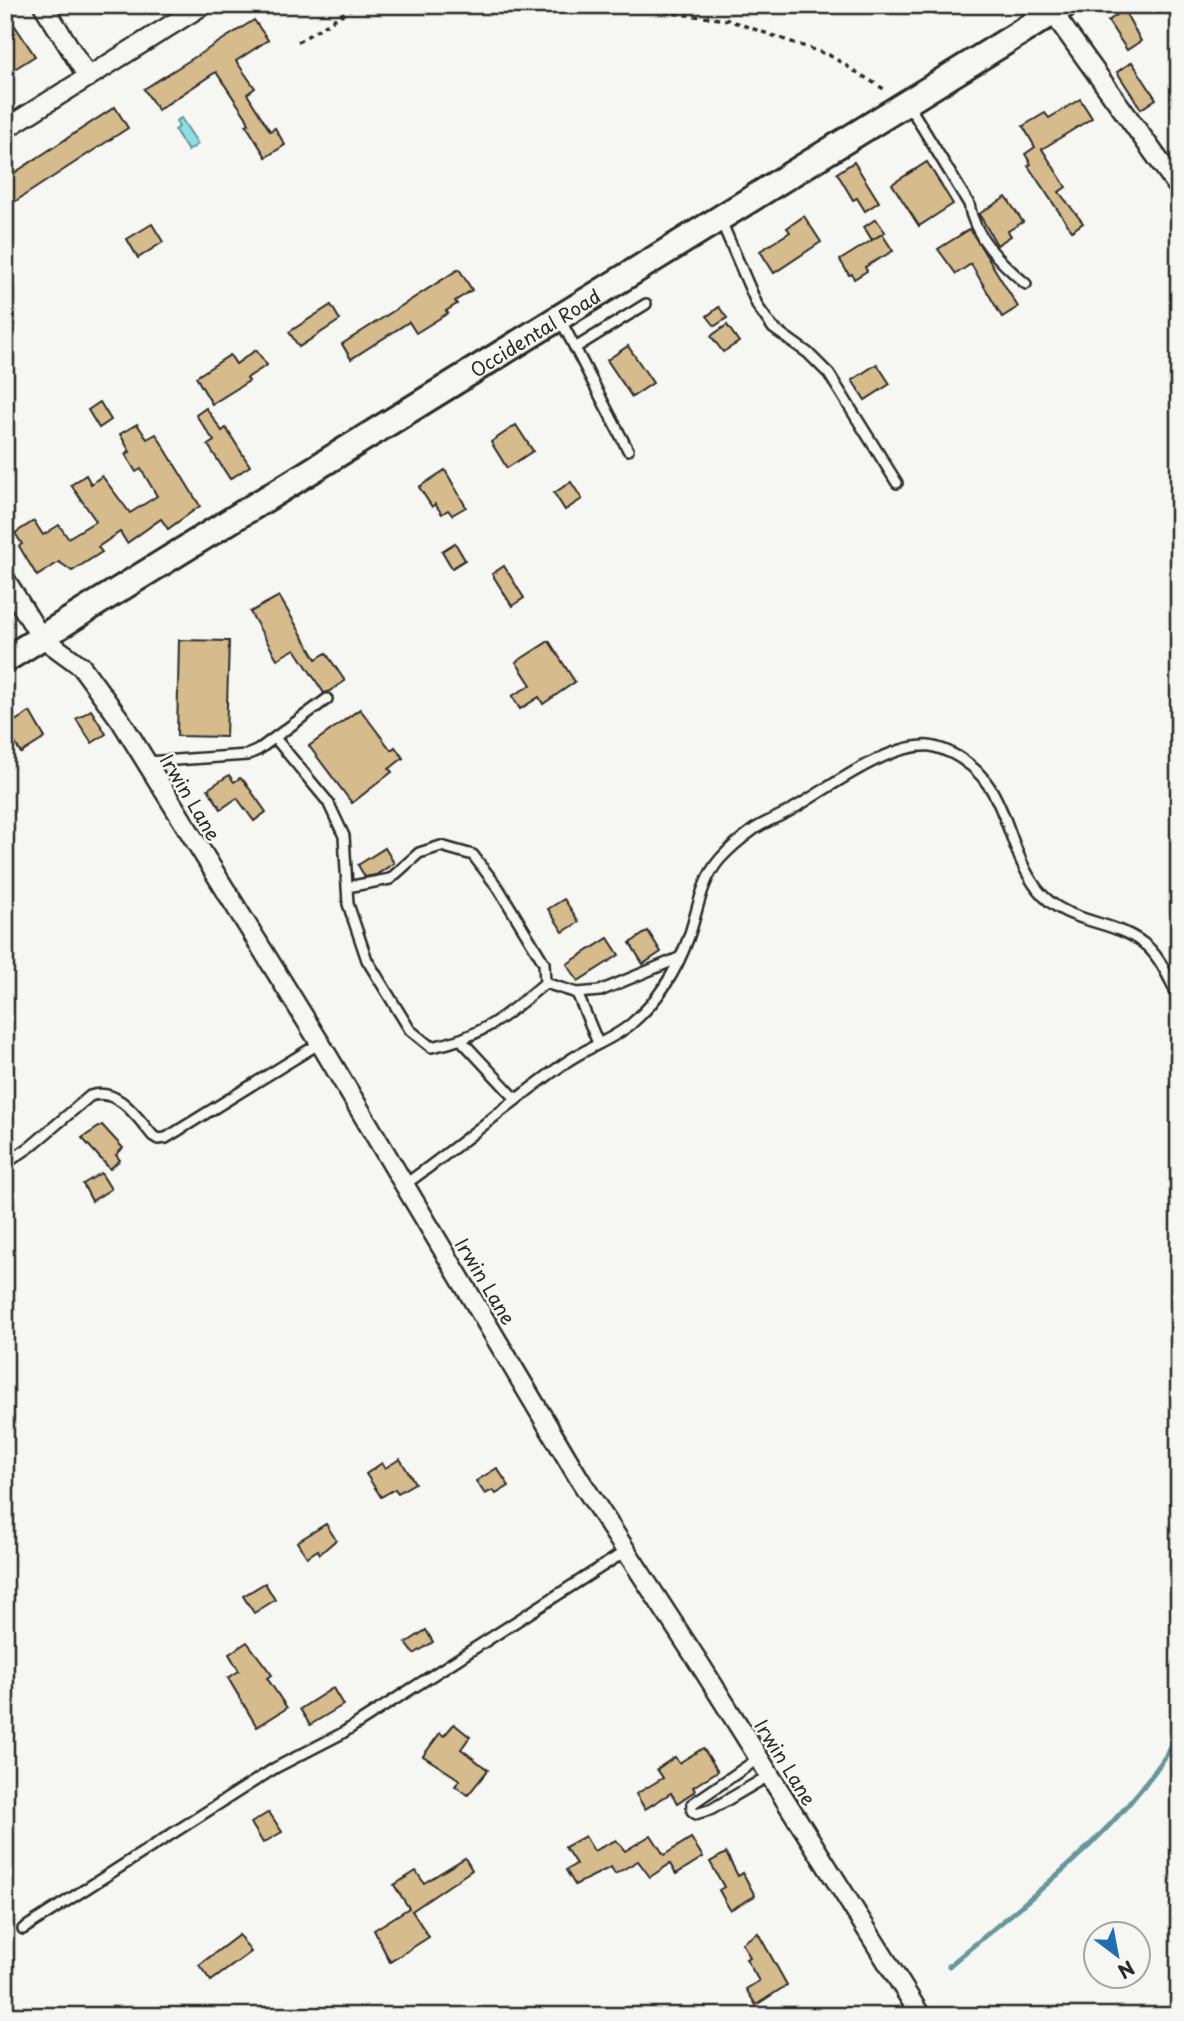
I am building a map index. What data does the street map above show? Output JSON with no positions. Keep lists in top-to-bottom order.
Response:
{
  "streets": {
    "street": ["Occidental Road", "Irwin Lane"]
  },
  "crossings": [
    ["Occidental Road", "Irwin Lane"]
  ],
  "north": "bottom right"
}
